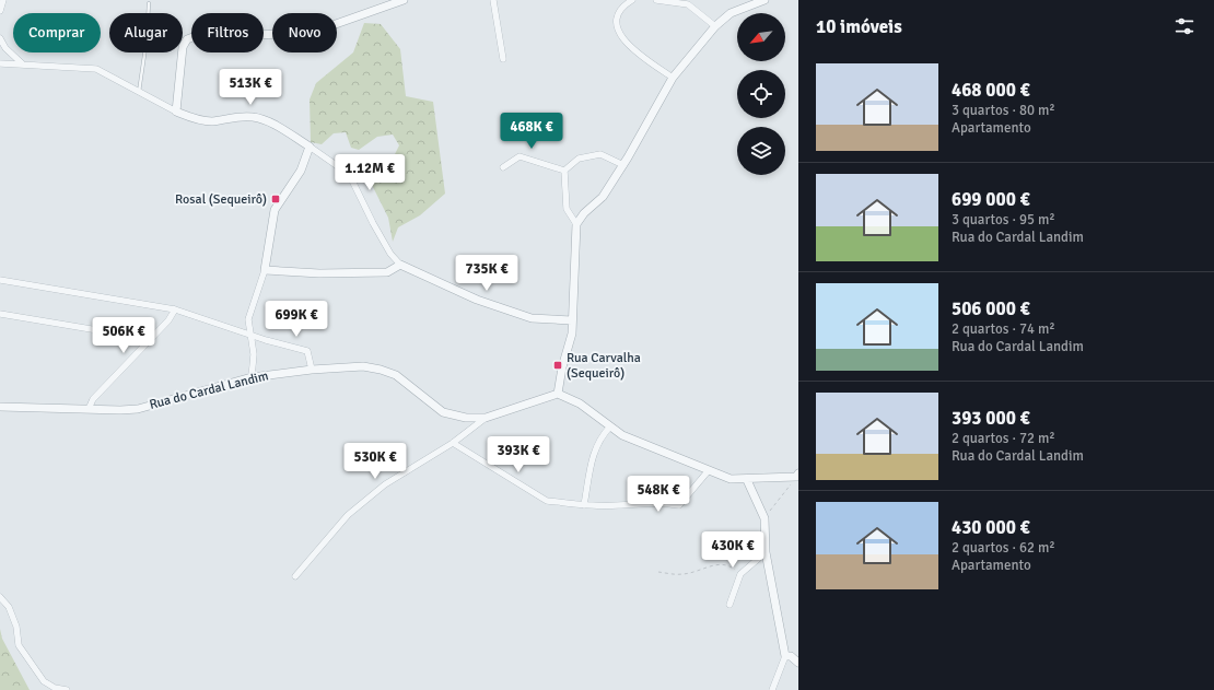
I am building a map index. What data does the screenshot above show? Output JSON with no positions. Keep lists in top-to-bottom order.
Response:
{
  "streets": {
    "street": ["Rua do Cardal Landim"]
  },
  "places": {
    "transit": ["Rosal (Sequeirô)", "Rua Carvalha (Sequeirô)"]
  },
  "north": "bottom left",
  "page": {
    "heading": "10 imóveis",
    "chip": [
      "Comprar",
      "Alugar",
      "Filtros",
      "Novo"
    ],
    "list": [
      {
        "name": "468 000 €",
        "note": "3 quartos · 80 m² · Apartamento"
      },
      {
        "name": "699 000 €",
        "note": "3 quartos · 95 m² · Rua do Cardal Landim"
      },
      {
        "name": "506 000 €",
        "note": "2 quartos · 74 m² · Rua do Cardal Landim"
      },
      {
        "name": "393 000 €",
        "note": "2 quartos · 72 m² · Rua do Cardal Landim"
      },
      {
        "name": "430 000 €",
        "note": "2 quartos · 62 m² · Apartamento"
      }
    ],
    "price": [
      "513K €",
      "468K €",
      "1.12M €",
      "735K €",
      "699K €",
      "506K €",
      "393K €",
      "530K €",
      "548K €",
      "430K €"
    ]
  }
}
